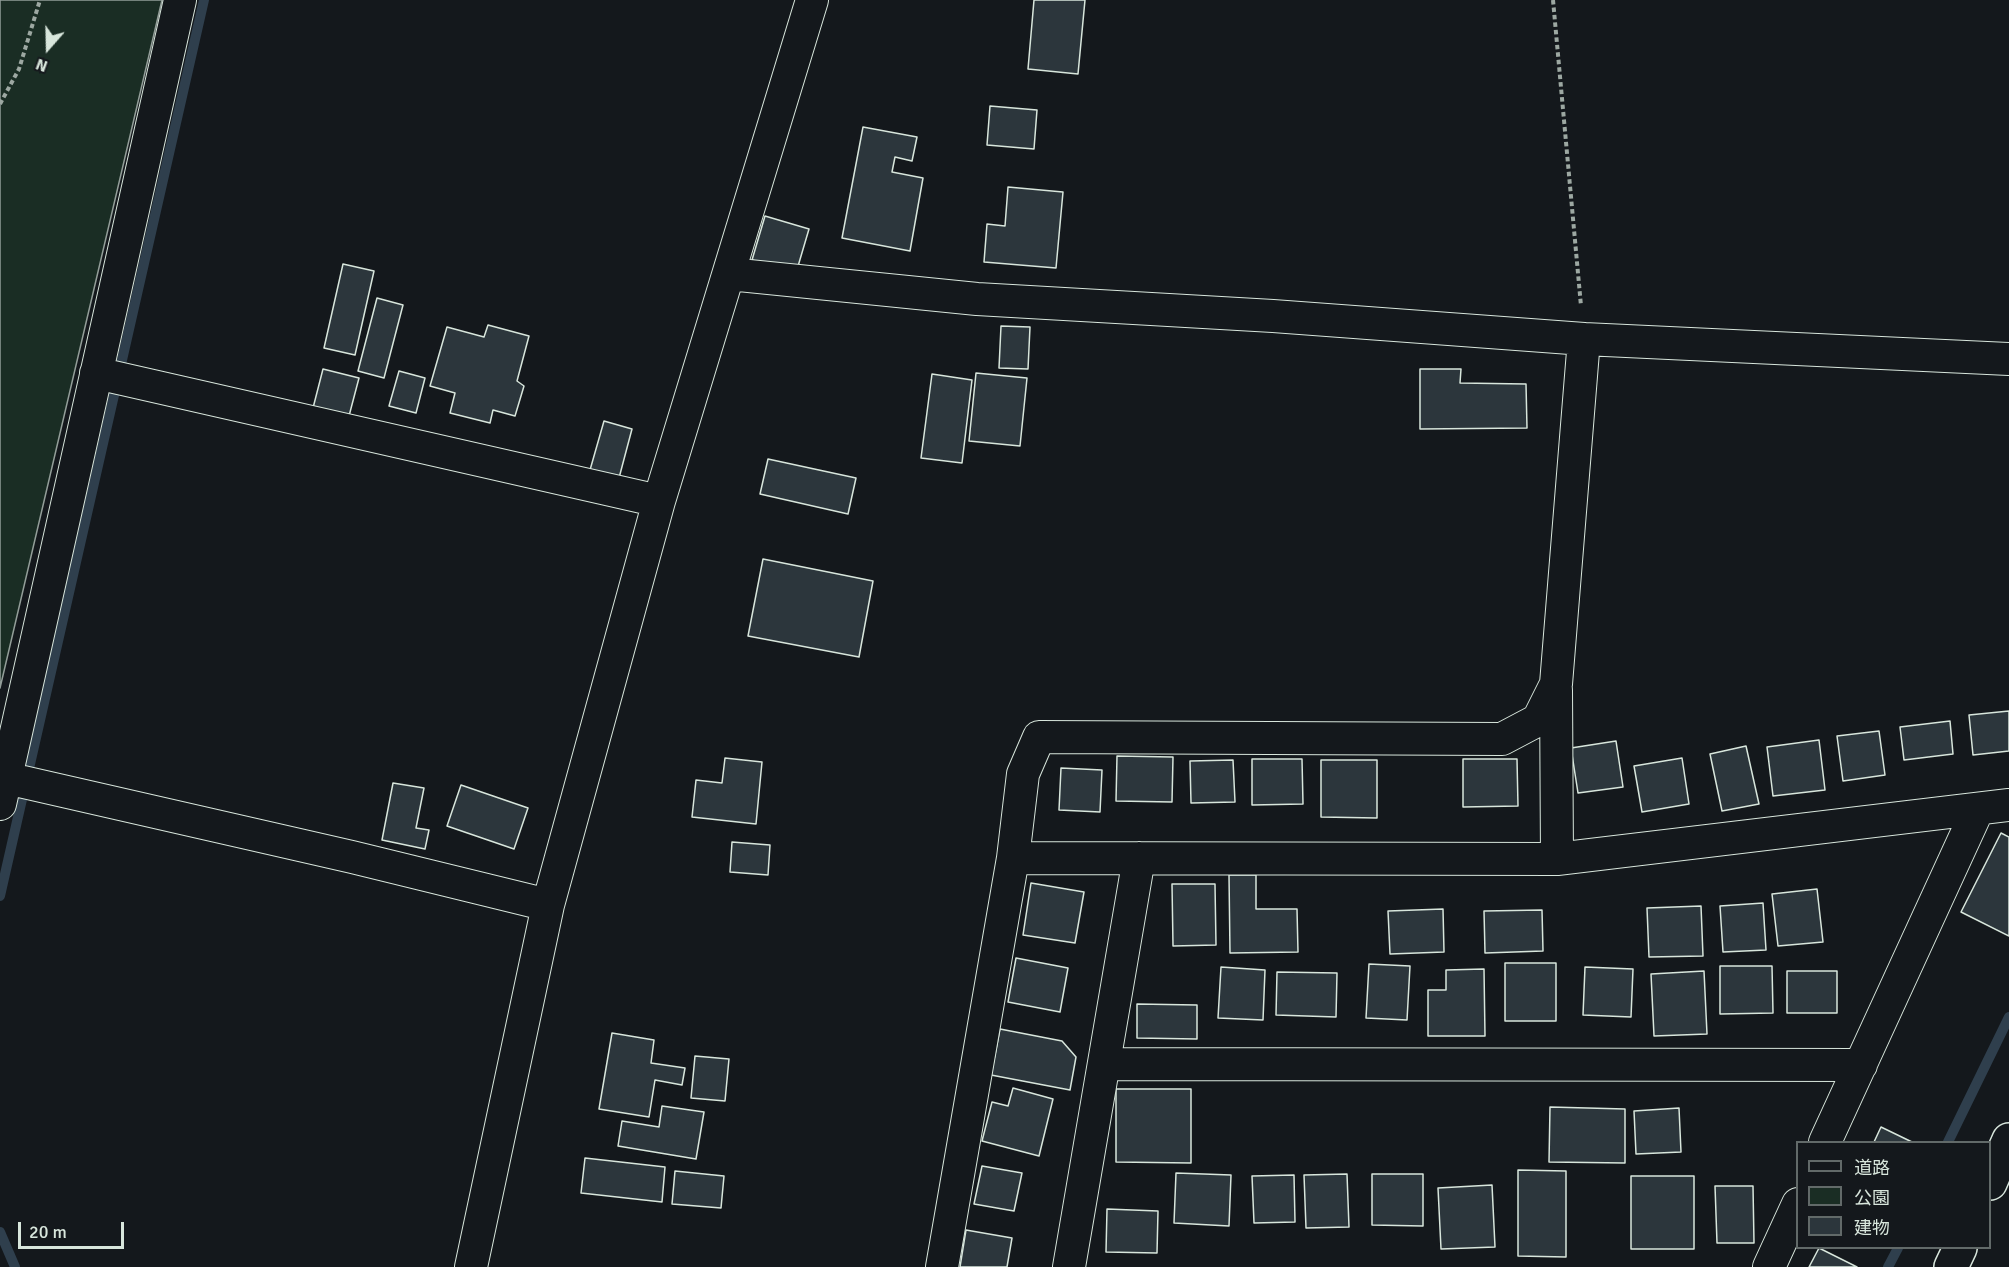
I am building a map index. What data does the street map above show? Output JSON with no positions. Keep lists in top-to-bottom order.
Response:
{
  "legend": ["道路", "公園", "建物"],
  "scale_bar": "20 m",
  "north": "bottom"
}
